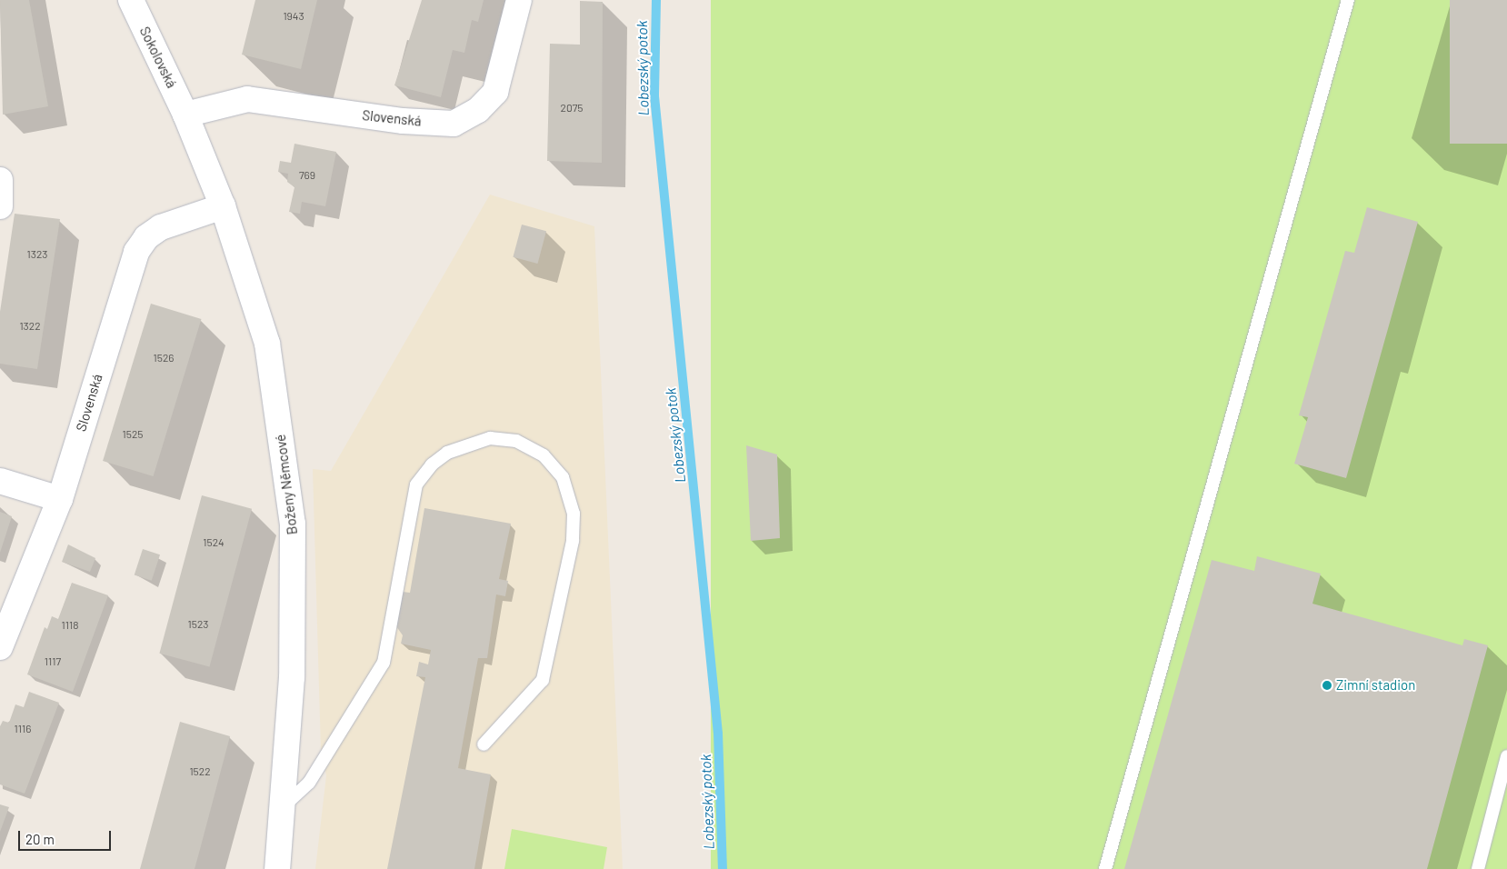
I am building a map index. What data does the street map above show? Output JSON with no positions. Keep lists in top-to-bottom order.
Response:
{
  "streets": {
    "street": ["Sokolovská", "Slovenská", "Boženy Němcové"]
  },
  "crossings": [
    ["Sokolovská", "Slovenská"],
    ["Sokolovská", "Boženy Němcové"],
    ["Slovenská", "Boženy Němcové"]
  ],
  "water": ["Lobezský potok"],
  "places": ["Zimní stadion"],
  "house_numbers": [
    "1943",
    "2075",
    "769",
    "1323",
    "1322",
    "1526",
    "1525",
    "1524",
    "1523",
    "1118",
    "1117",
    "1116",
    "1522"
  ],
  "scale_bar": "20 m"
}
